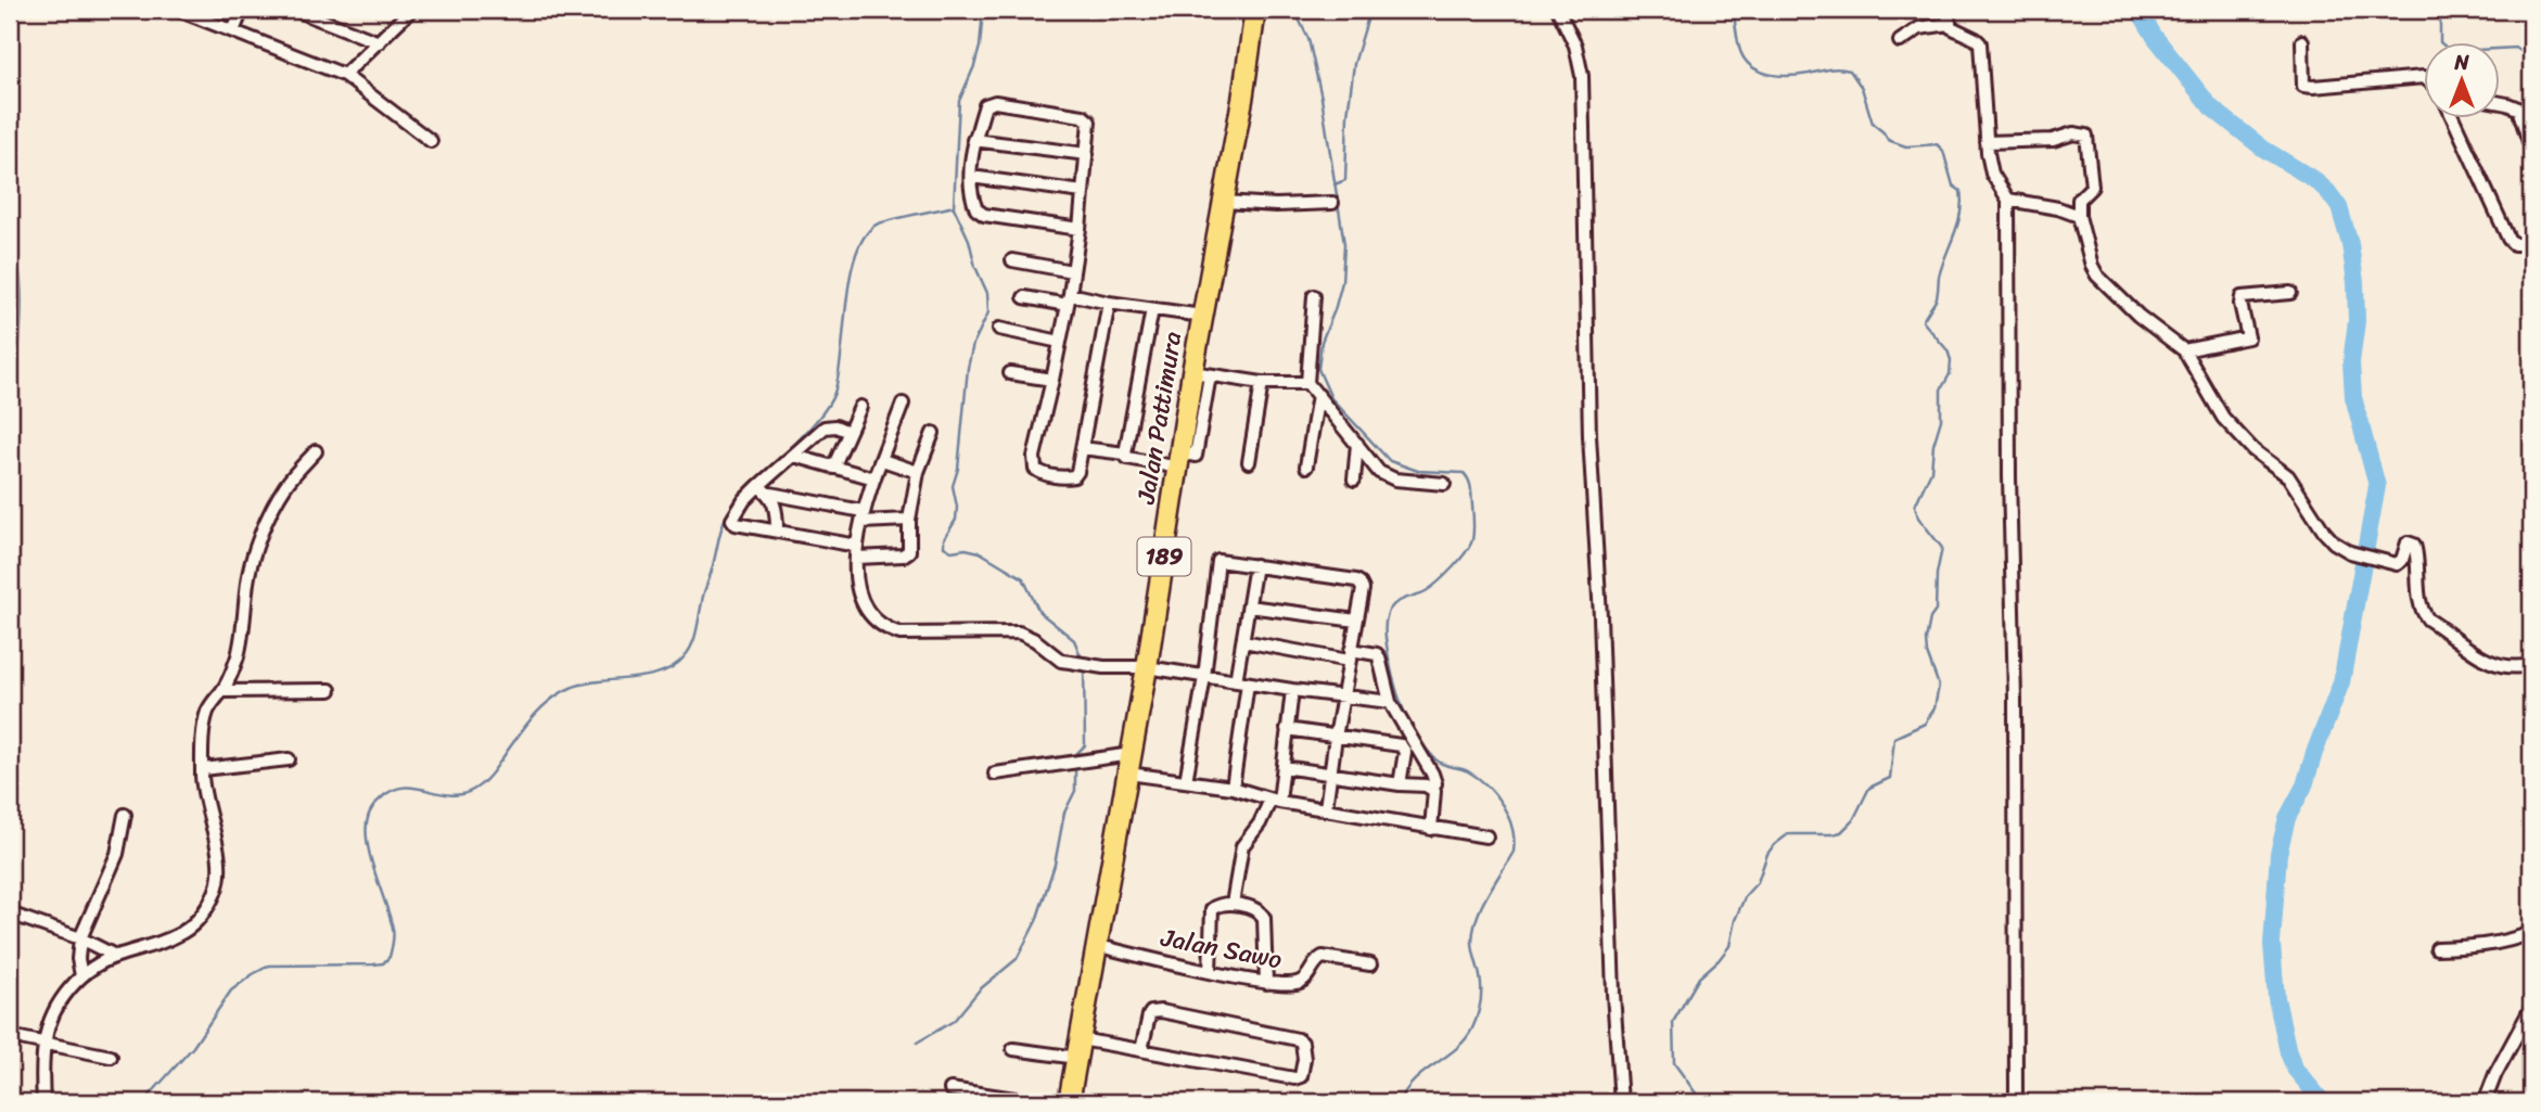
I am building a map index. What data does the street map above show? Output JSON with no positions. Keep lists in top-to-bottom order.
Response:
{
  "streets": {
    "main road": ["Jalan Pattimura", "189"],
    "street": ["Jalan Sawo"]
  },
  "crossings": [
    ["Jalan Pattimura", "Jalan Sawo"]
  ],
  "north": "top"
}
